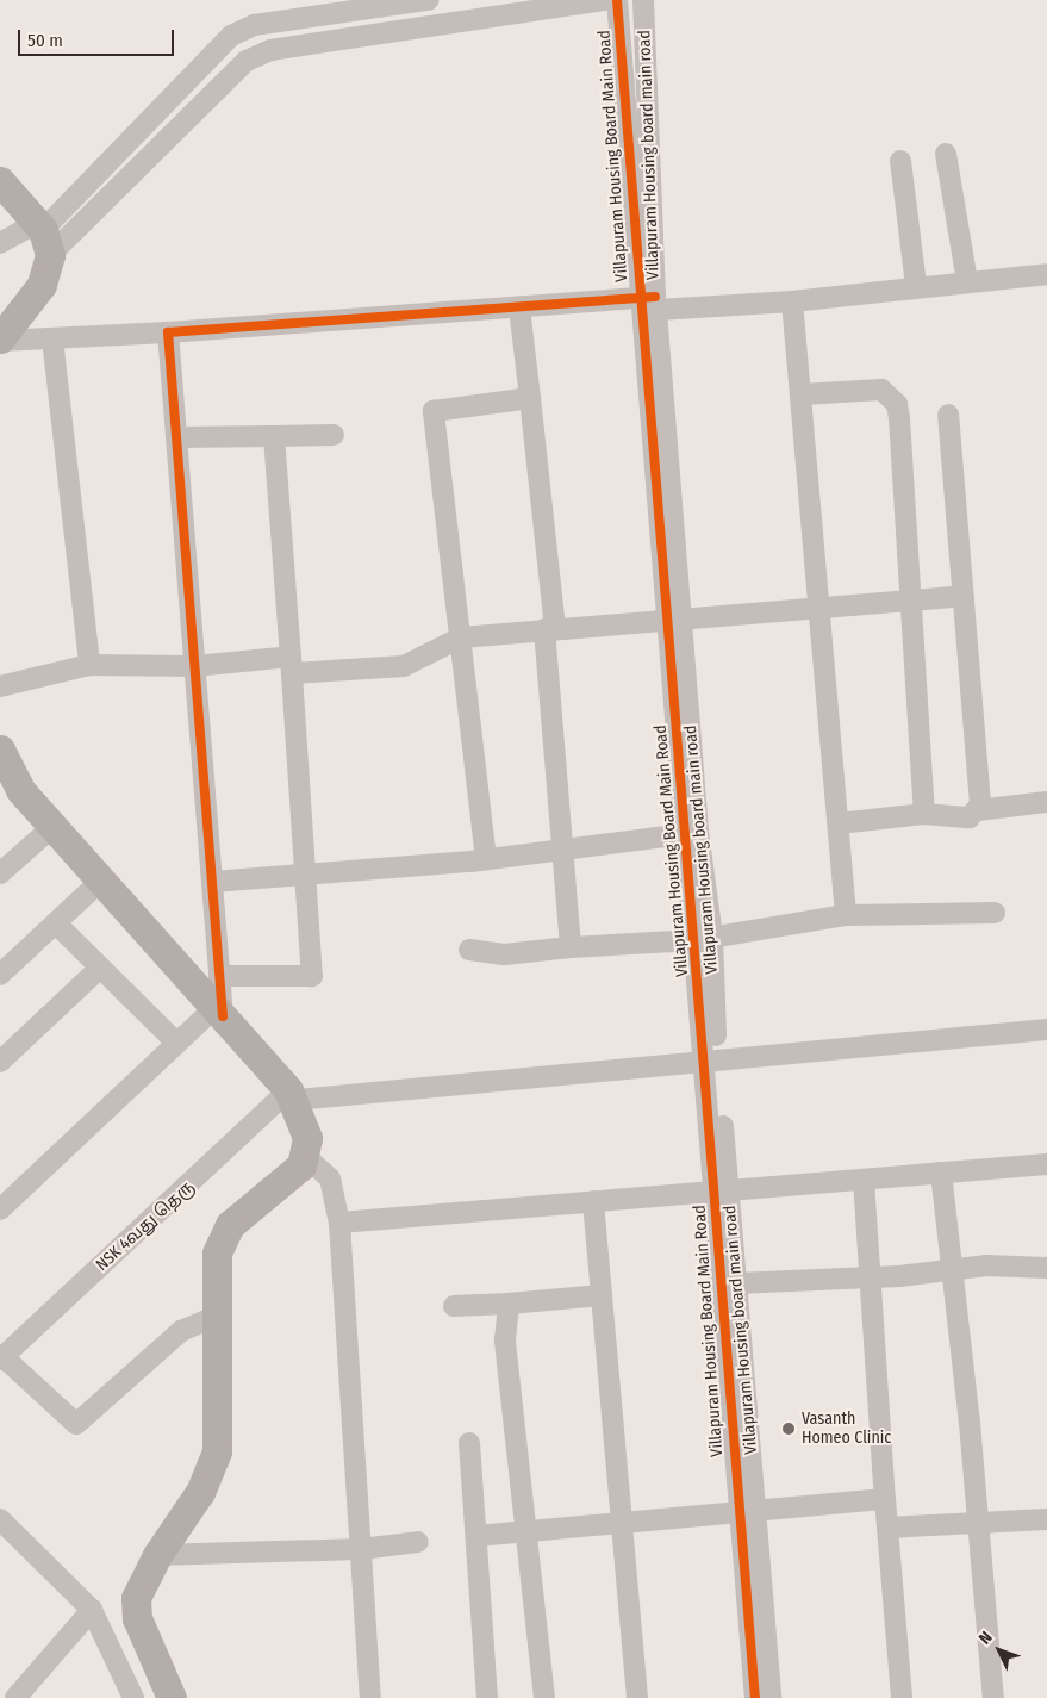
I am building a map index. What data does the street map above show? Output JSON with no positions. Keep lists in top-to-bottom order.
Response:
{
  "streets": {
    "street": ["Villapuram Housing board main road", "Villapuram Housing Board Main Road", "NSK 4வது தெரு"]
  },
  "crossings": [
    ["Villapuram Housing board main road", "Villapuram Housing Board Main Road"]
  ],
  "places": ["Vasanth Homeo Clinic"],
  "scale_bar": "50 m",
  "north": "top left"
}
